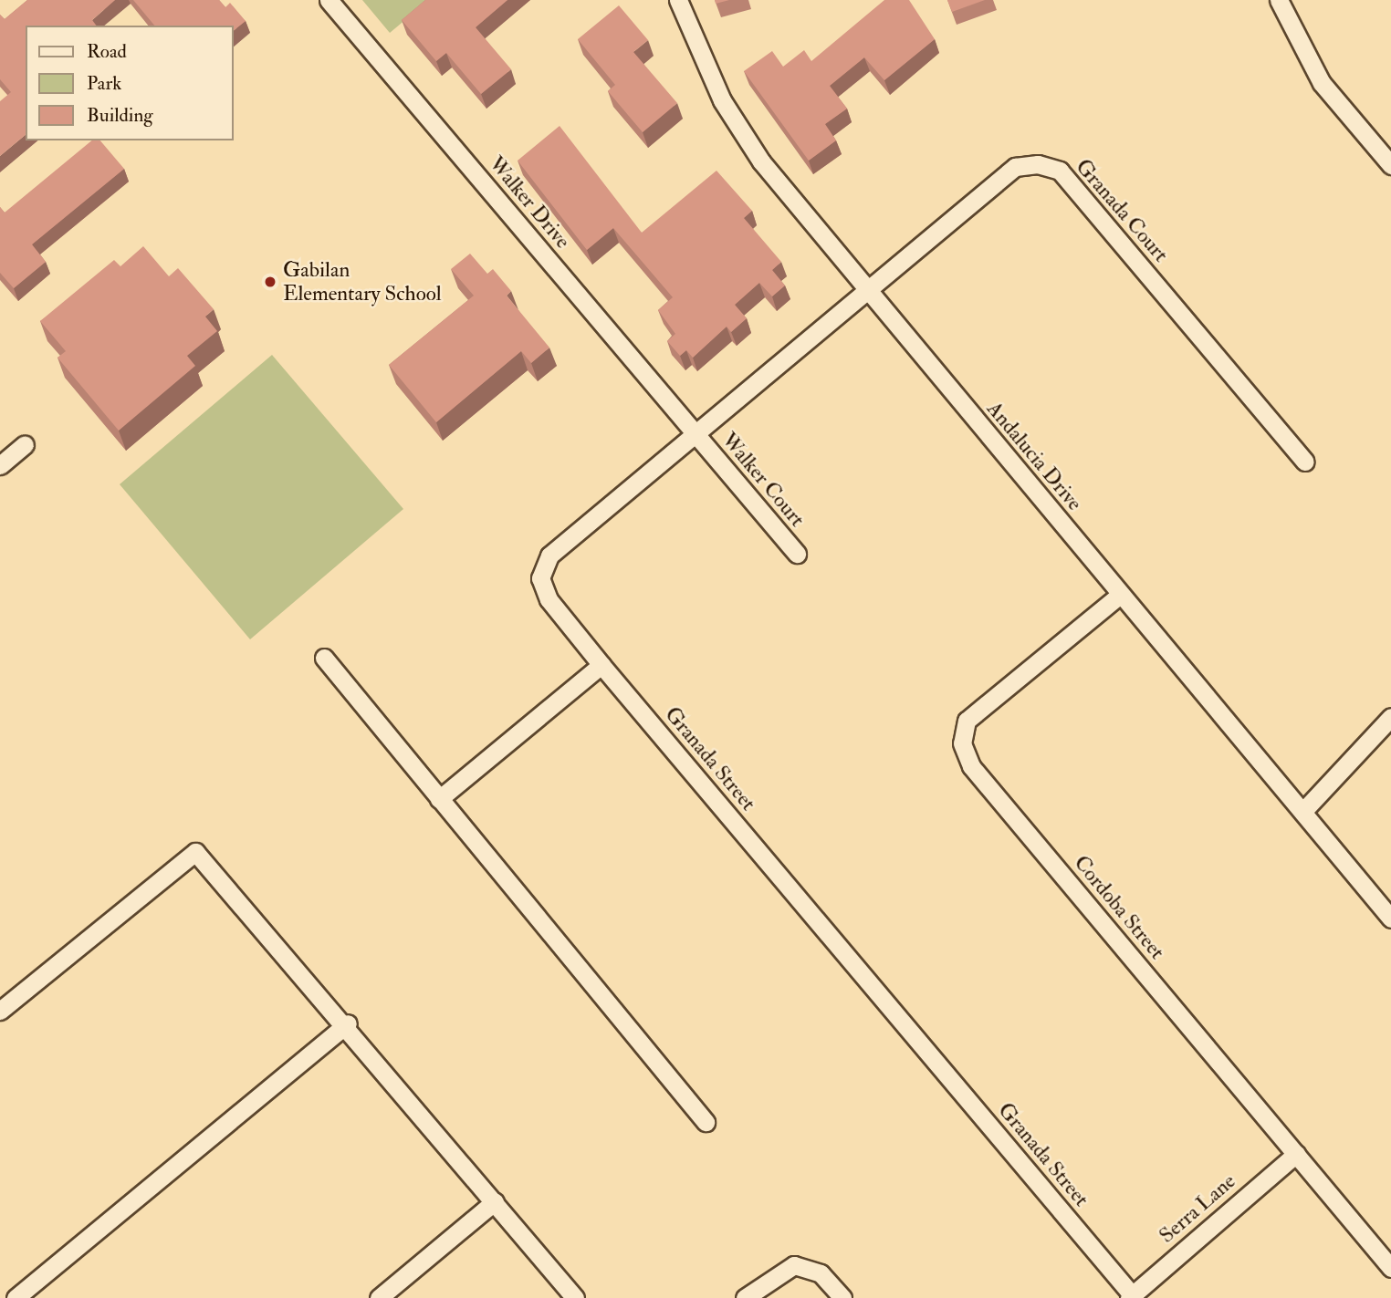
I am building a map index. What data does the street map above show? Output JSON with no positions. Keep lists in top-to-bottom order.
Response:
{
  "streets": {
    "street": [
      "Walker Drive",
      "Granada Court",
      "Andalucia Drive",
      "Walker Court",
      "Granada Street",
      "Cordoba Street",
      "Serra Lane"
    ]
  },
  "crossings": [
    ["Walker Drive", "Walker Court"],
    ["Walker Drive", "Granada Street"],
    ["Granada Court", "Andalucia Drive"],
    ["Granada Court", "Granada Street"],
    ["Andalucia Drive", "Granada Street"],
    ["Andalucia Drive", "Cordoba Street"],
    ["Walker Court", "Granada Street"],
    ["Granada Street", "Serra Lane"],
    ["Cordoba Street", "Serra Lane"]
  ],
  "places": ["Gabilan Elementary School"],
  "legend": ["Road", "Park", "Building"]
}
